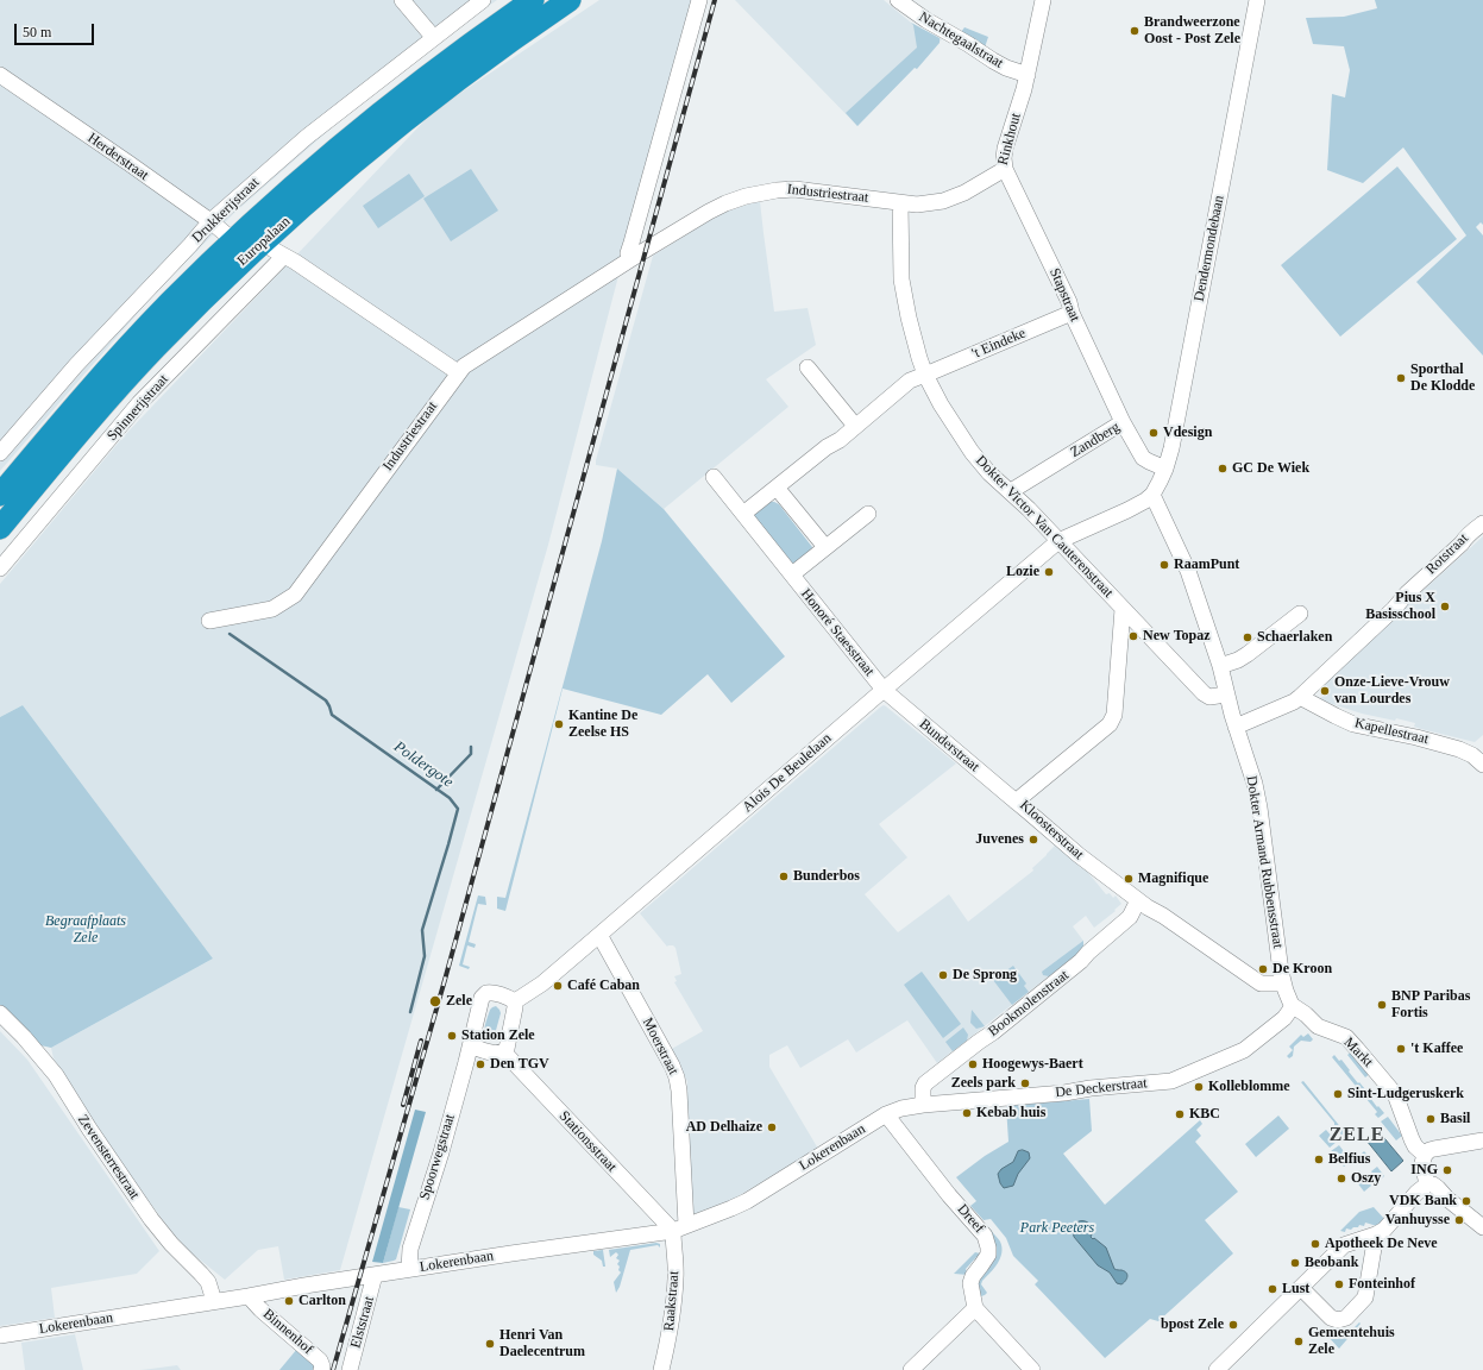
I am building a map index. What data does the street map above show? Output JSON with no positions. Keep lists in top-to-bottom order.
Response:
{
  "streets": {
    "highway": ["Europalaan"],
    "street": [
      "Nachtegaalstraat",
      "Rinkhout",
      "Herderstraat",
      "Industriestraat",
      "Drukkerijstraat",
      "Dendermondebaan",
      "Stapstraat",
      "'t Eindeke",
      "Spinnerijstraat",
      "Zandberg",
      "Dokter Victor Van Cauterenstraat",
      "Rotstraat",
      "Honoré Staesstraat",
      "Kapellestraat",
      "Bunderstraat",
      "Alois De Beulelaan",
      "Kloosterstraat",
      "Dokter Armand Rubbensstraat",
      "Bookmolenstraat",
      "Moerstraat",
      "Markt",
      "De Deckerstraat",
      "Stationsstraat",
      "Lokerenbaan",
      "Zevensterrestraat",
      "Spoorwegstraat",
      "Dreef",
      "Raakstraat",
      "Elststraat",
      "Binnenhof"
    ]
  },
  "crossings": [
    ["Nachtegaalstraat", "Rinkhout"],
    ["Rinkhout", "Industriestraat"],
    ["Rinkhout", "Stapstraat"],
    ["Rinkhout", "Dokter Victor Van Cauterenstraat"],
    ["Herderstraat", "Drukkerijstraat"],
    ["Herderstraat", "Europalaan"],
    ["Industriestraat", "Dokter Victor Van Cauterenstraat"],
    ["Dendermondebaan", "Zandberg"],
    ["Dendermondebaan", "Dokter Armand Rubbensstraat"],
    ["Stapstraat", "'t Eindeke"],
    ["Stapstraat", "Zandberg"],
    ["'t Eindeke", "Dokter Victor Van Cauterenstraat"],
    ["Zandberg", "Dokter Victor Van Cauterenstraat"],
    ["Dokter Victor Van Cauterenstraat", "Alois De Beulelaan"],
    ["Dokter Victor Van Cauterenstraat", "Kloosterstraat"],
    ["Dokter Victor Van Cauterenstraat", "Dokter Armand Rubbensstraat"],
    ["Rotstraat", "Kapellestraat"],
    ["Rotstraat", "Dokter Armand Rubbensstraat"],
    ["Honoré Staesstraat", "Bunderstraat"],
    ["Honoré Staesstraat", "Alois De Beulelaan"],
    ["Bunderstraat", "Alois De Beulelaan"],
    ["Bunderstraat", "Kloosterstraat"],
    ["Alois De Beulelaan", "Moerstraat"],
    ["Alois De Beulelaan", "Spoorwegstraat"],
    ["Kloosterstraat", "Dokter Armand Rubbensstraat"],
    ["Kloosterstraat", "Bookmolenstraat"],
    ["Dokter Armand Rubbensstraat", "Markt"],
    ["Dokter Armand Rubbensstraat", "De Deckerstraat"],
    ["Bookmolenstraat", "De Deckerstraat"],
    ["Moerstraat", "Stationsstraat"],
    ["Moerstraat", "Lokerenbaan"],
    ["Moerstraat", "Raakstraat"],
    ["Markt", "De Deckerstraat"],
    ["De Deckerstraat", "Lokerenbaan"],
    ["De Deckerstraat", "Dreef"],
    ["Stationsstraat", "Lokerenbaan"],
    ["Stationsstraat", "Raakstraat"],
    ["Lokerenbaan", "Zevensterrestraat"],
    ["Lokerenbaan", "Spoorwegstraat"],
    ["Lokerenbaan", "Dreef"],
    ["Lokerenbaan", "Raakstraat"],
    ["Lokerenbaan", "Elststraat"],
    ["Lokerenbaan", "Binnenhof"]
  ],
  "districts": ["ZELE"],
  "water": ["Poldergote"],
  "parks": ["Begraafplaats Zele", "Park Peeters"],
  "places": [
    "Brandweerzone Oost - Post Zele",
    "Sporthal De Klodde",
    "Vdesign",
    "GC De Wiek",
    "RaamPunt",
    "Lozie",
    "Pius X Basisschool",
    "New Topaz",
    "Schaerlaken",
    "Onze-Lieve-Vrouw van Lourdes",
    "Kantine De Zeelse HS",
    "Juvenes",
    "Bunderbos",
    "Magnifique",
    "De Kroon",
    "De Sprong",
    "Café Caban",
    "Zele",
    "BNP Paribas Fortis",
    "Station Zele",
    "'t Kaffee",
    "Den TGV",
    "Hoogewys-Baert",
    "Zeels park",
    "Kolleblomme",
    "Sint-Ludgeruskerk",
    "Kebab huis",
    "KBC",
    "Basil",
    "AD Delhaize",
    "Belfius",
    "ING",
    "Oszy",
    "VDK Bank",
    "Vanhuysse",
    "Apotheek De Neve",
    "Beobank",
    "Fonteinhof",
    "Lust",
    "Carlton",
    "bpost Zele",
    "Gemeentehuis Zele",
    "Henri Van Daelecentrum"
  ],
  "scale_bar": "50 m"
}
